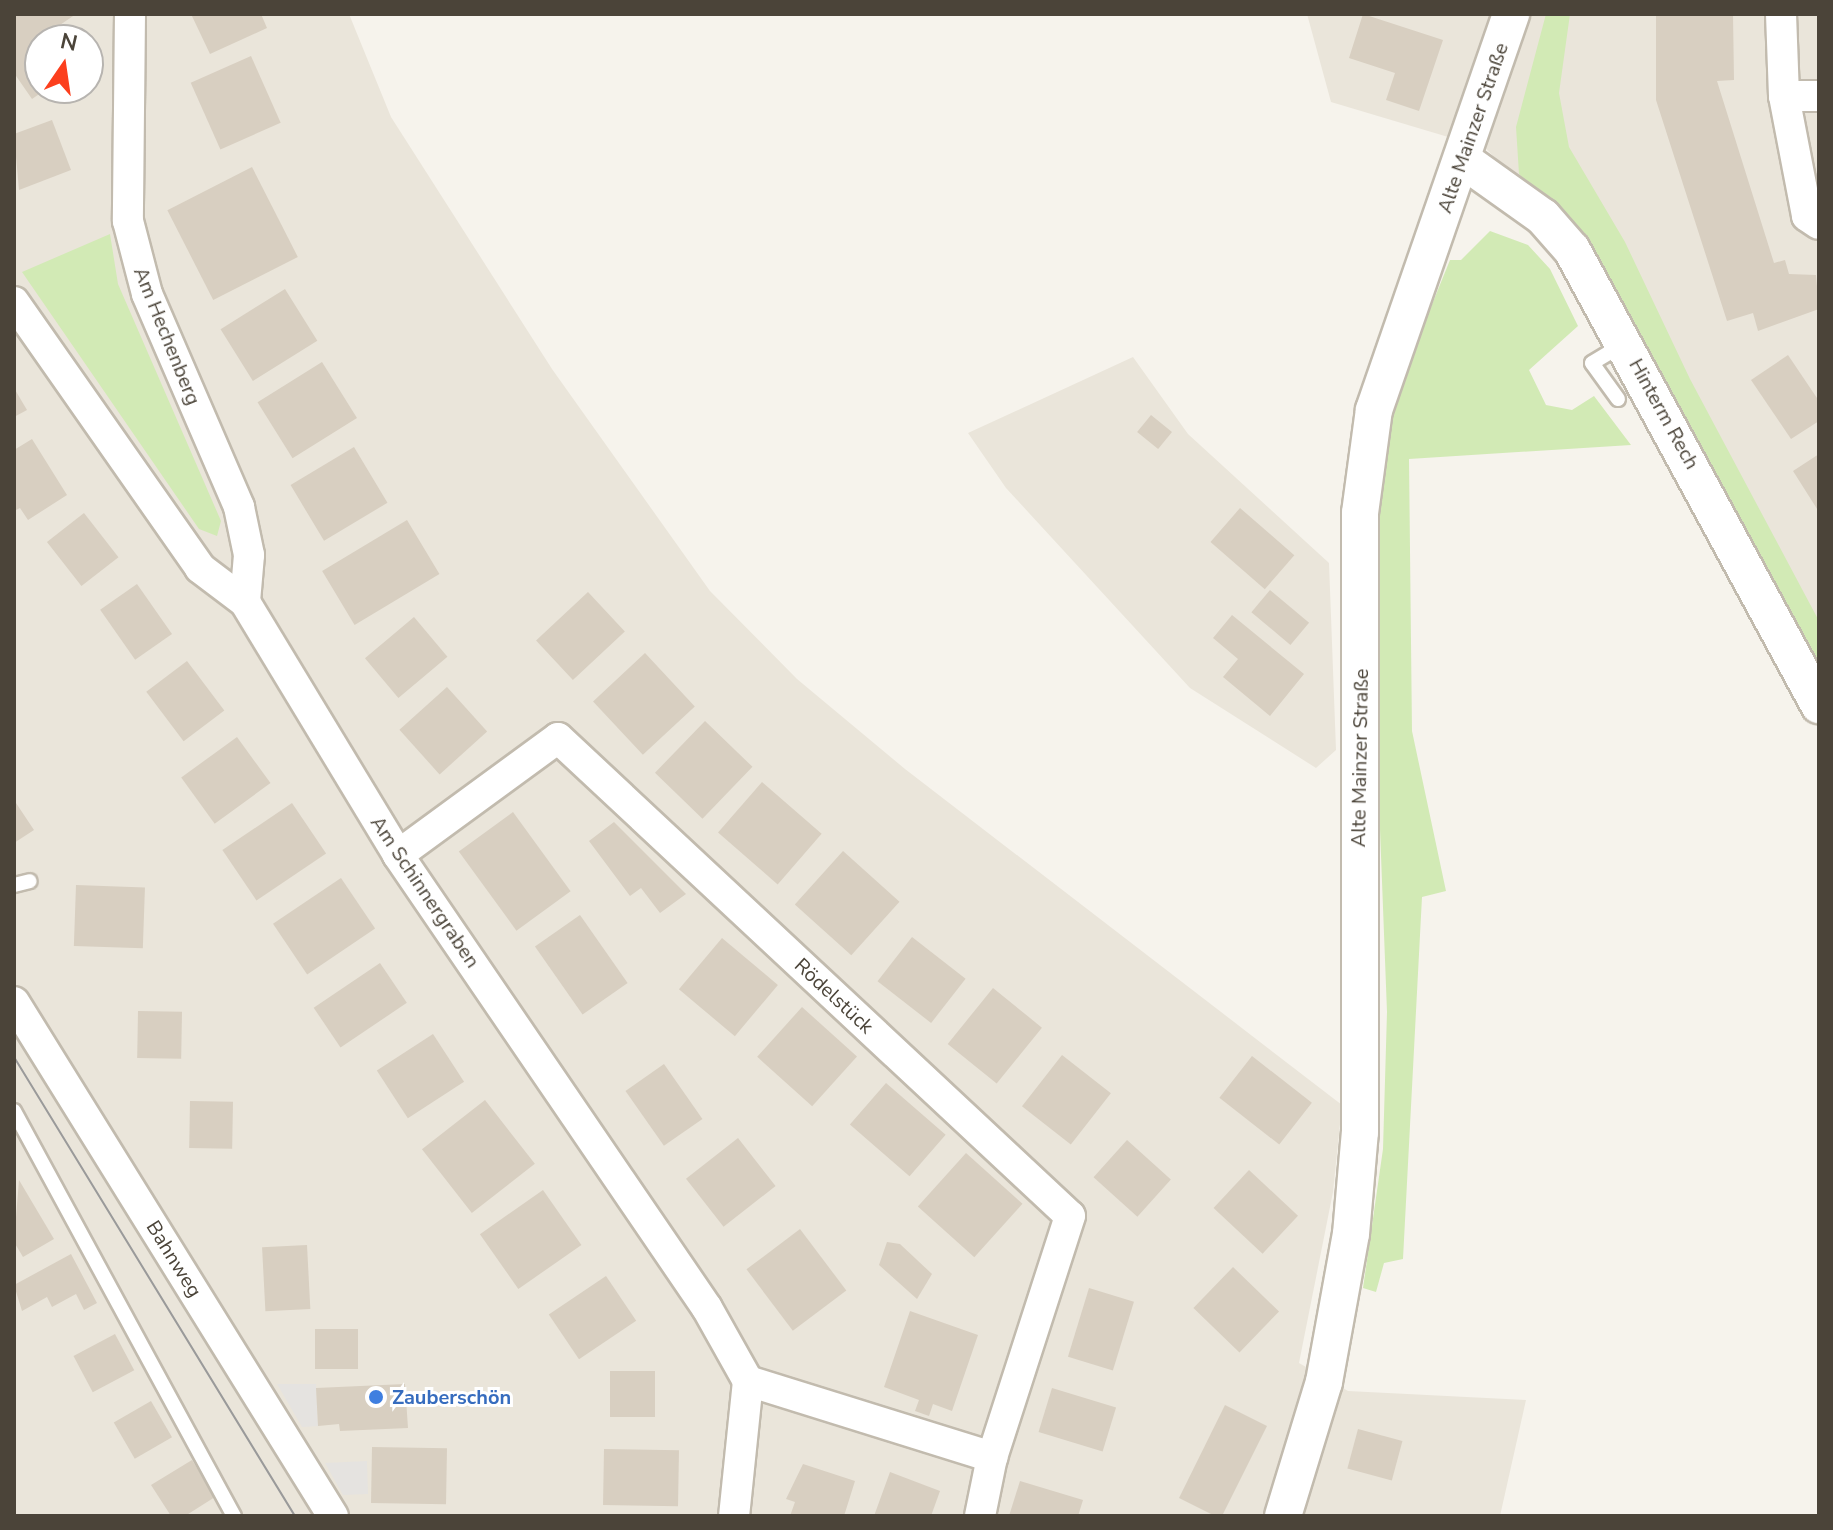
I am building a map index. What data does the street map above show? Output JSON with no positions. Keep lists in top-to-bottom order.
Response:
{
  "streets": {
    "street": [
      "Alte Mainzer Straße",
      "Am Hechenberg",
      "Hinterm Rech",
      "Am Schinnergraben",
      "Rödelstück",
      "Bahnweg"
    ]
  },
  "crossings": [
    ["Alte Mainzer Straße", "Hinterm Rech"],
    ["Am Hechenberg", "Am Schinnergraben"],
    ["Am Schinnergraben", "Rödelstück"]
  ],
  "places": ["Zauberschön"],
  "north": "top"
}
